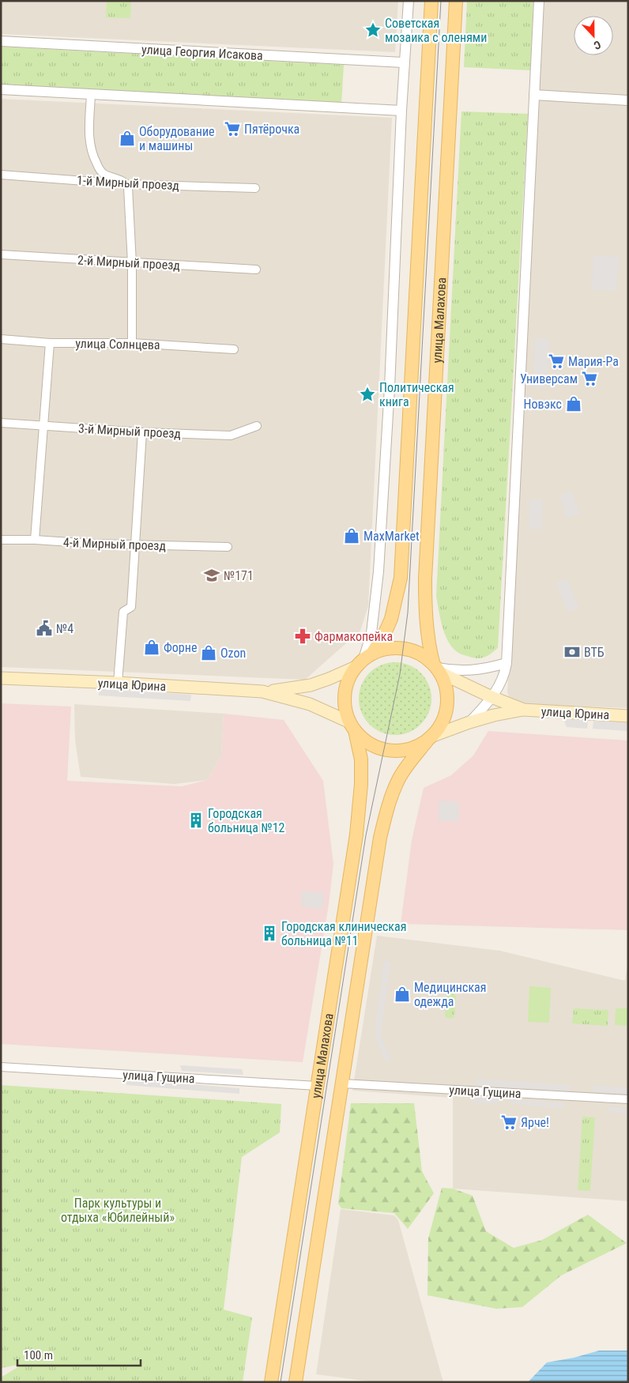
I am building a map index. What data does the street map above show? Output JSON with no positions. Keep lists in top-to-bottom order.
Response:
{
  "streets": {
    "main road": ["улица Малахова", "улица Юрина"],
    "street": [
      "улица Георгия Исакова",
      "1-й Мирный проезд",
      "2-й Мирный проезд",
      "улица Солнцева",
      "3-й Мирный проезд",
      "4-й Мирный проезд",
      "улица Гущина"
    ]
  },
  "crossings": [
    ["улица Малахова", "улица Юрина"],
    ["улица Малахова", "улица Гущина"]
  ],
  "parks": ["Парк культуры и отдыха «Юбилейный»"],
  "places": {
    "place": ["Советская мозаика с оленями", "Политическая книга"],
    "supermarket": [
      "Пятёрочка",
      "Мария-Ра",
      "Универсам",
      "Ярче!"
    ],
    "shop": [
      "Оборудование и машины",
      "Новэкс",
      "MaxMarket",
      "Форне",
      "Ozon",
      "Медицинская одежда"
    ],
    "school or university": ["№171"],
    "public building": ["№4"],
    "pharmacy": ["Фармакопейка"],
    "bank": ["ВТБ"],
    "building": ["Городская больница №12", "Городская клиническая больница №11"]
  },
  "scale_bar": "100 m",
  "north": "bottom"
}
